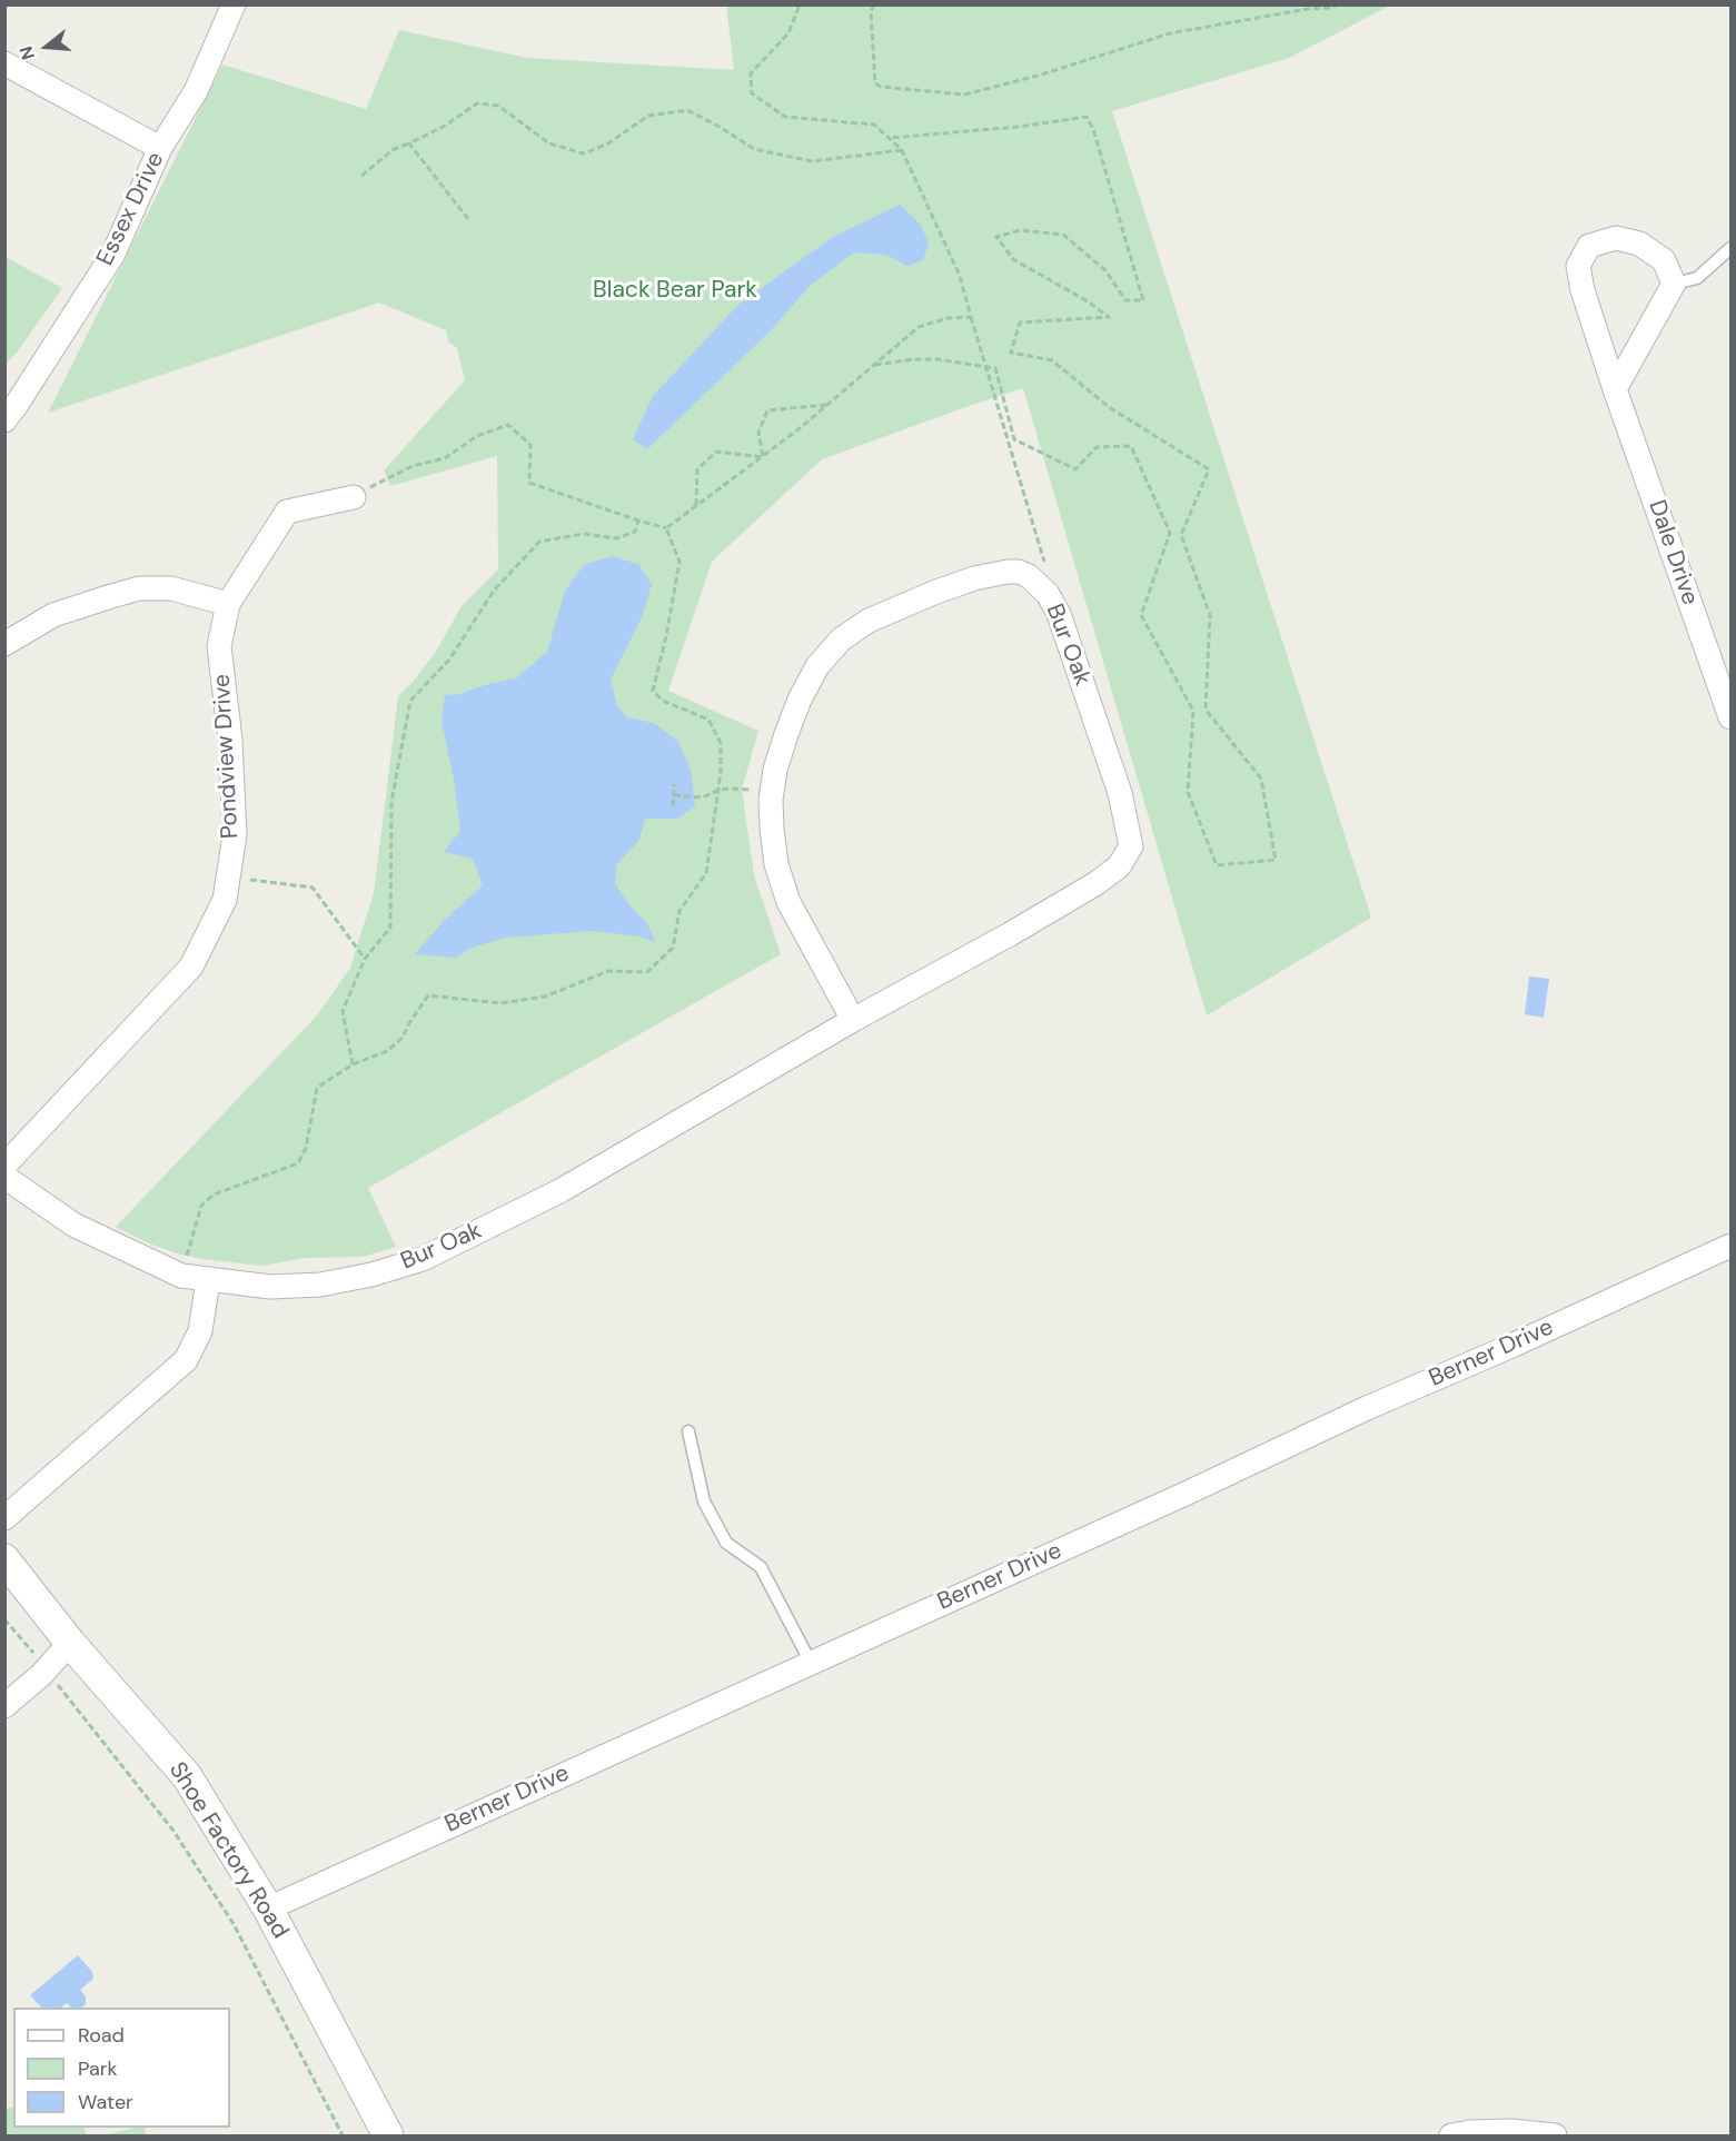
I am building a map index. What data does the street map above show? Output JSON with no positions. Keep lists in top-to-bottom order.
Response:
{
  "streets": {
    "street": [
      "Essex Drive",
      "Dale Drive",
      "Bur Oak",
      "Pondview Drive",
      "Berner Drive",
      "Shoe Factory Road"
    ]
  },
  "crossings": [
    ["Berner Drive", "Shoe Factory Road"]
  ],
  "parks": ["Black Bear Park"],
  "legend": ["Road", "Park", "Water"],
  "north": "left"
}
